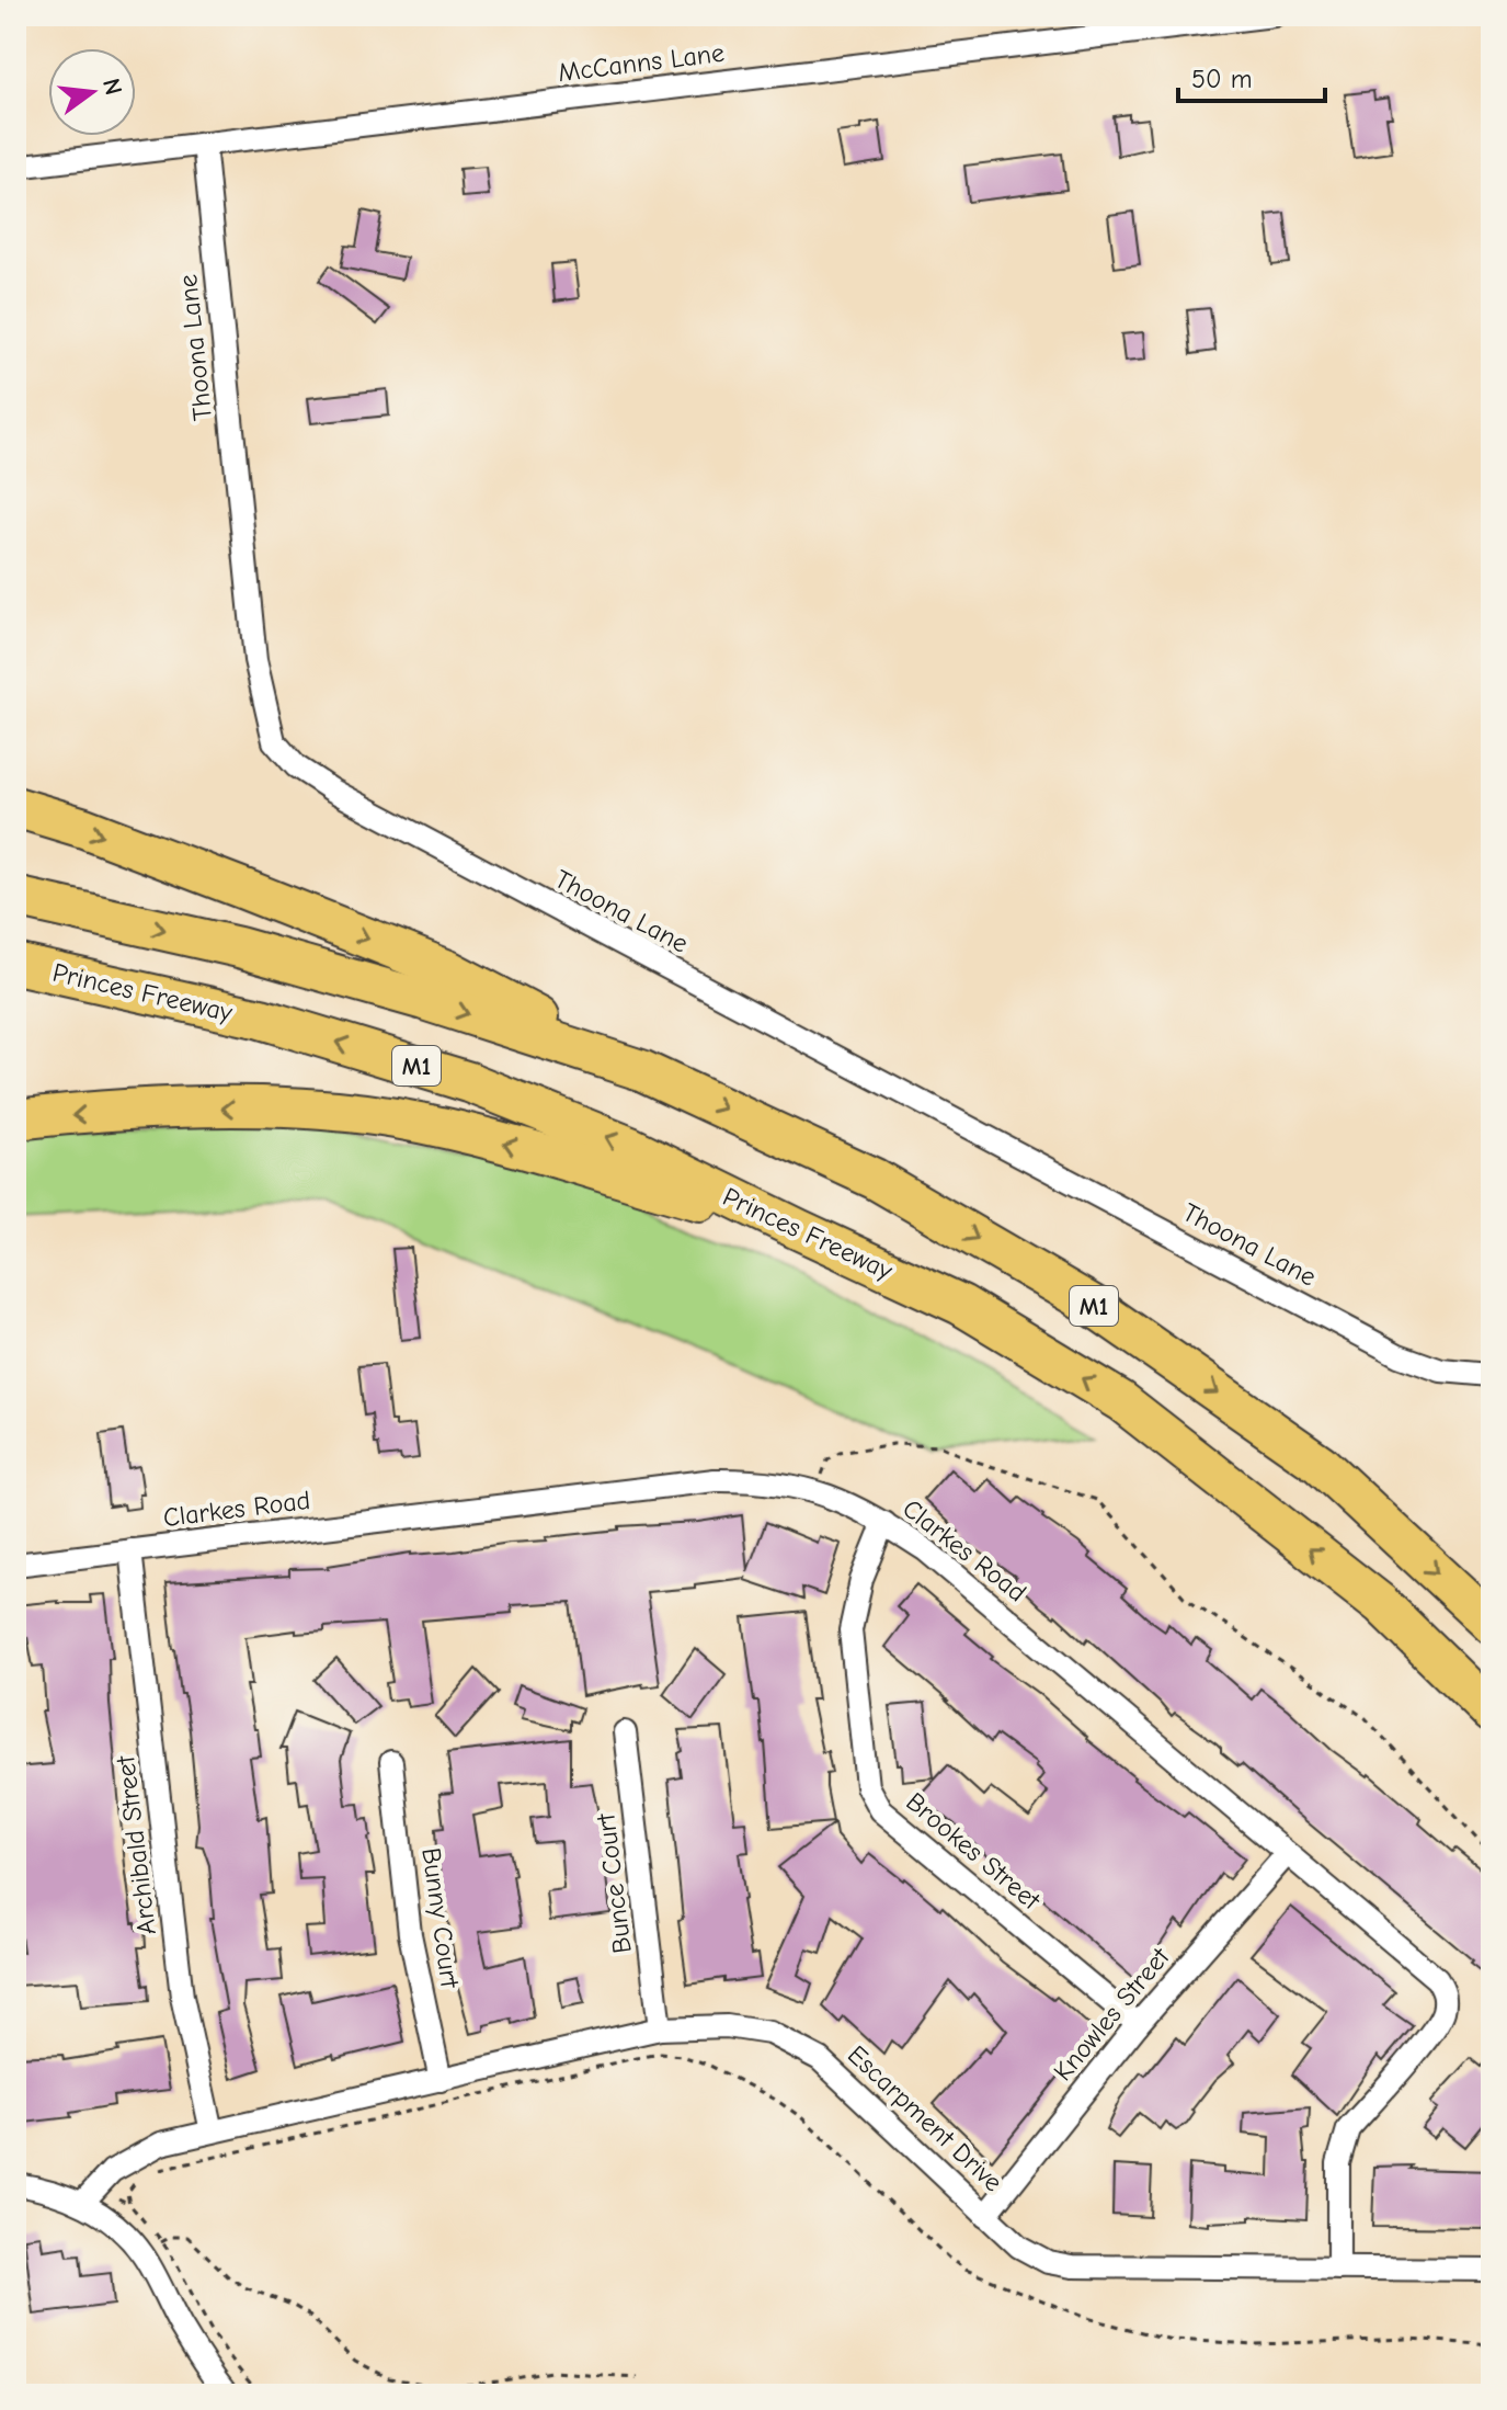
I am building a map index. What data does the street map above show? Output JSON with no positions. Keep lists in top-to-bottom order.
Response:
{
  "streets": {
    "highway": ["Princes Freeway", "M1"],
    "street": [
      "McCanns Lane",
      "Thoona Lane",
      "Clarkes Road",
      "Archibald Street",
      "Brookes Street",
      "Bunce Court",
      "Bunny Court",
      "Knowles Street",
      "Escarpment Drive"
    ]
  },
  "crossings": [
    ["McCanns Lane", "Thoona Lane"],
    ["Clarkes Road", "Archibald Street"],
    ["Clarkes Road", "Brookes Street"],
    ["Clarkes Road", "Knowles Street"],
    ["Clarkes Road", "Escarpment Drive"],
    ["Archibald Street", "Escarpment Drive"],
    ["Brookes Street", "Knowles Street"],
    ["Bunce Court", "Escarpment Drive"],
    ["Bunny Court", "Escarpment Drive"],
    ["Knowles Street", "Escarpment Drive"]
  ],
  "scale_bar": "50 m",
  "north": "right"
}
